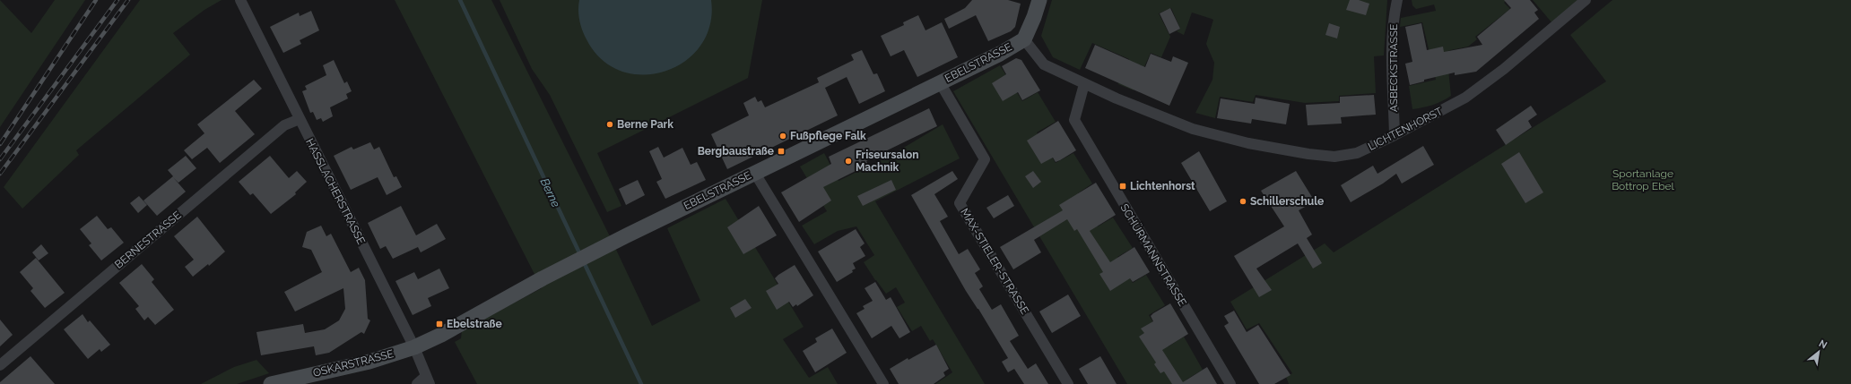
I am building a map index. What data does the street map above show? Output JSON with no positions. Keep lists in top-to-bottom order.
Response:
{
  "streets": {
    "street": [
      "EBELSTRASSE",
      "ASBECKSTRASSE",
      "LICHTENHORST",
      "HASSLACHERSTRASSE",
      "BERNESTRASSE",
      "SCHÜRMANNSTRASSE",
      "MAX-STIELER-STRASSE",
      "OSKARSTRASSE"
    ]
  },
  "crossings": [
    ["EBELSTRASSE", "LICHTENHORST"],
    ["EBELSTRASSE", "HASSLACHERSTRASSE"],
    ["EBELSTRASSE", "MAX-STIELER-STRASSE"],
    ["EBELSTRASSE", "OSKARSTRASSE"],
    ["ASBECKSTRASSE", "LICHTENHORST"],
    ["LICHTENHORST", "SCHÜRMANNSTRASSE"],
    ["HASSLACHERSTRASSE", "BERNESTRASSE"],
    ["HASSLACHERSTRASSE", "OSKARSTRASSE"]
  ],
  "water": ["Berne"],
  "parks": ["Sportanlage Bottrop Ebel"],
  "places": {
    "other": [
      "Berne Park",
      "Fußpflege Falk",
      "Friseursalon Machnik",
      "Schillerschule"
    ],
    "transit": ["Bergbaustraße", "Lichtenhorst", "Ebelstraße"]
  },
  "north": "top right"
}
